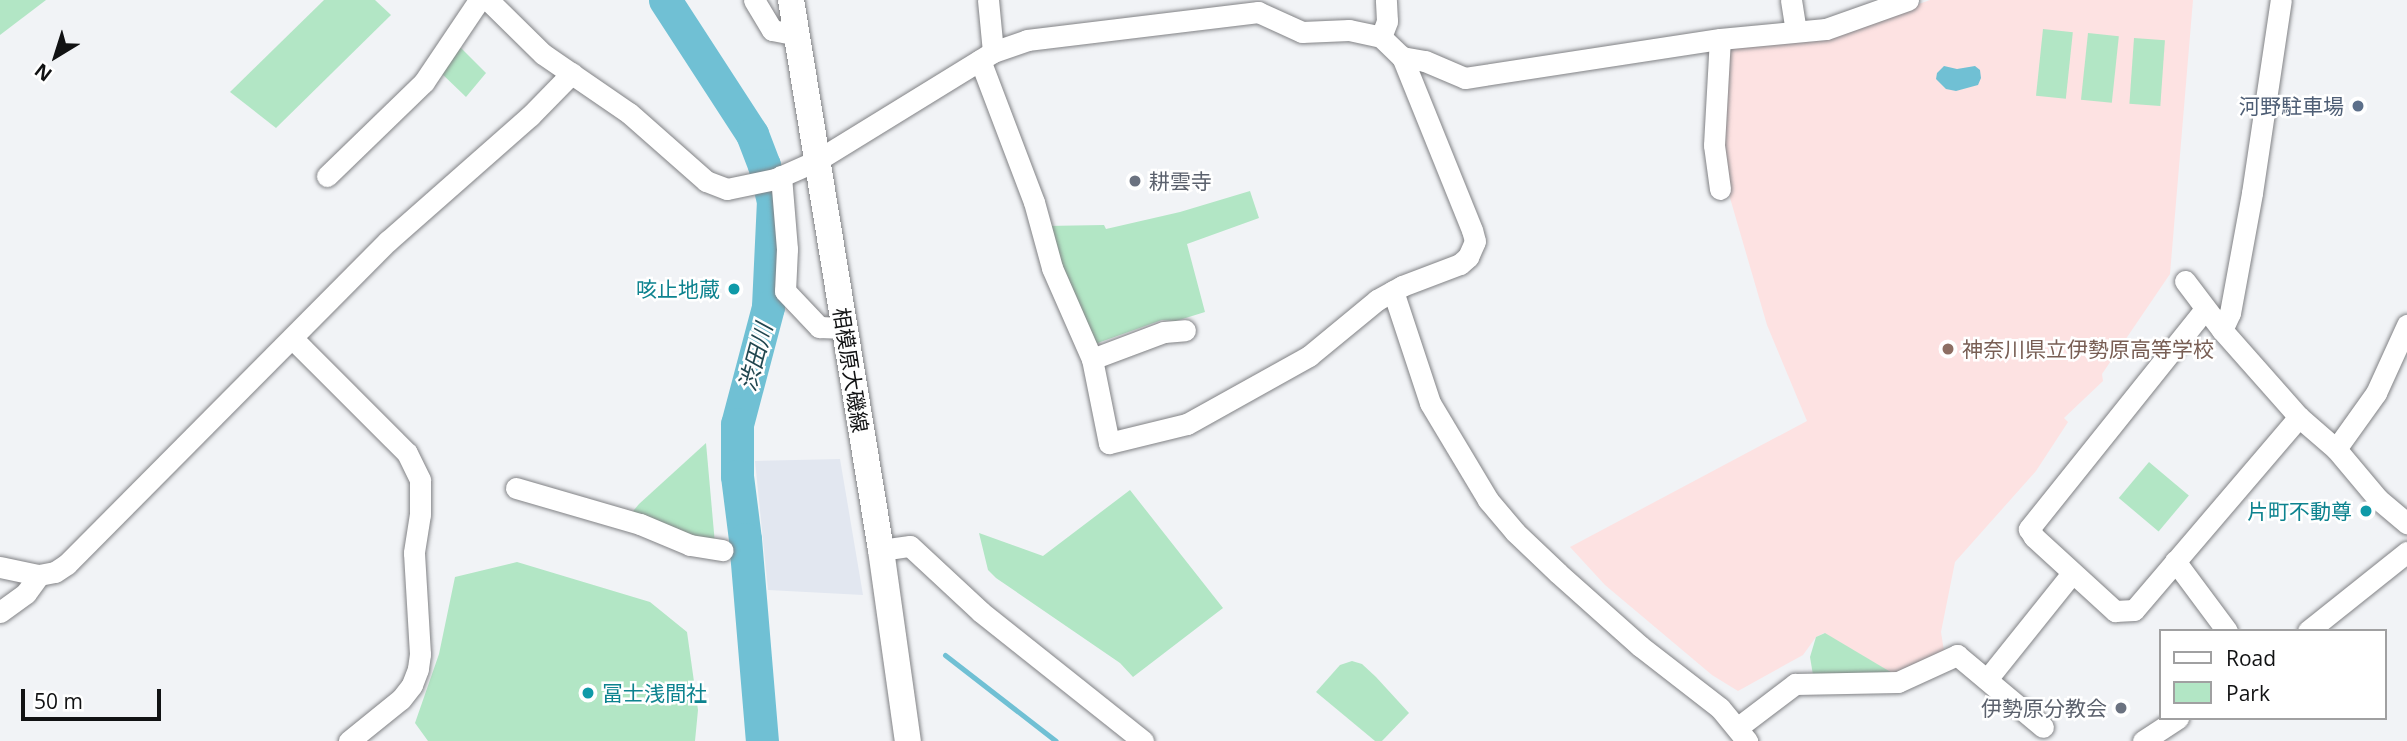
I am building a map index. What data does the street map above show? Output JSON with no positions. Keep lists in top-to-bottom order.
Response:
{
  "streets": {
    "main road": ["相模原大磯線"]
  },
  "water": ["渋田川"],
  "places": [
    "河野駐車場",
    "耕雲寺",
    "咳止地蔵",
    "神奈川県立伊勢原高等学校",
    "片町不動尊",
    "冨士浅間社",
    "伊勢原分教会"
  ],
  "legend": ["Road", "Park"],
  "scale_bar": "50 m",
  "north": "bottom left"
}
